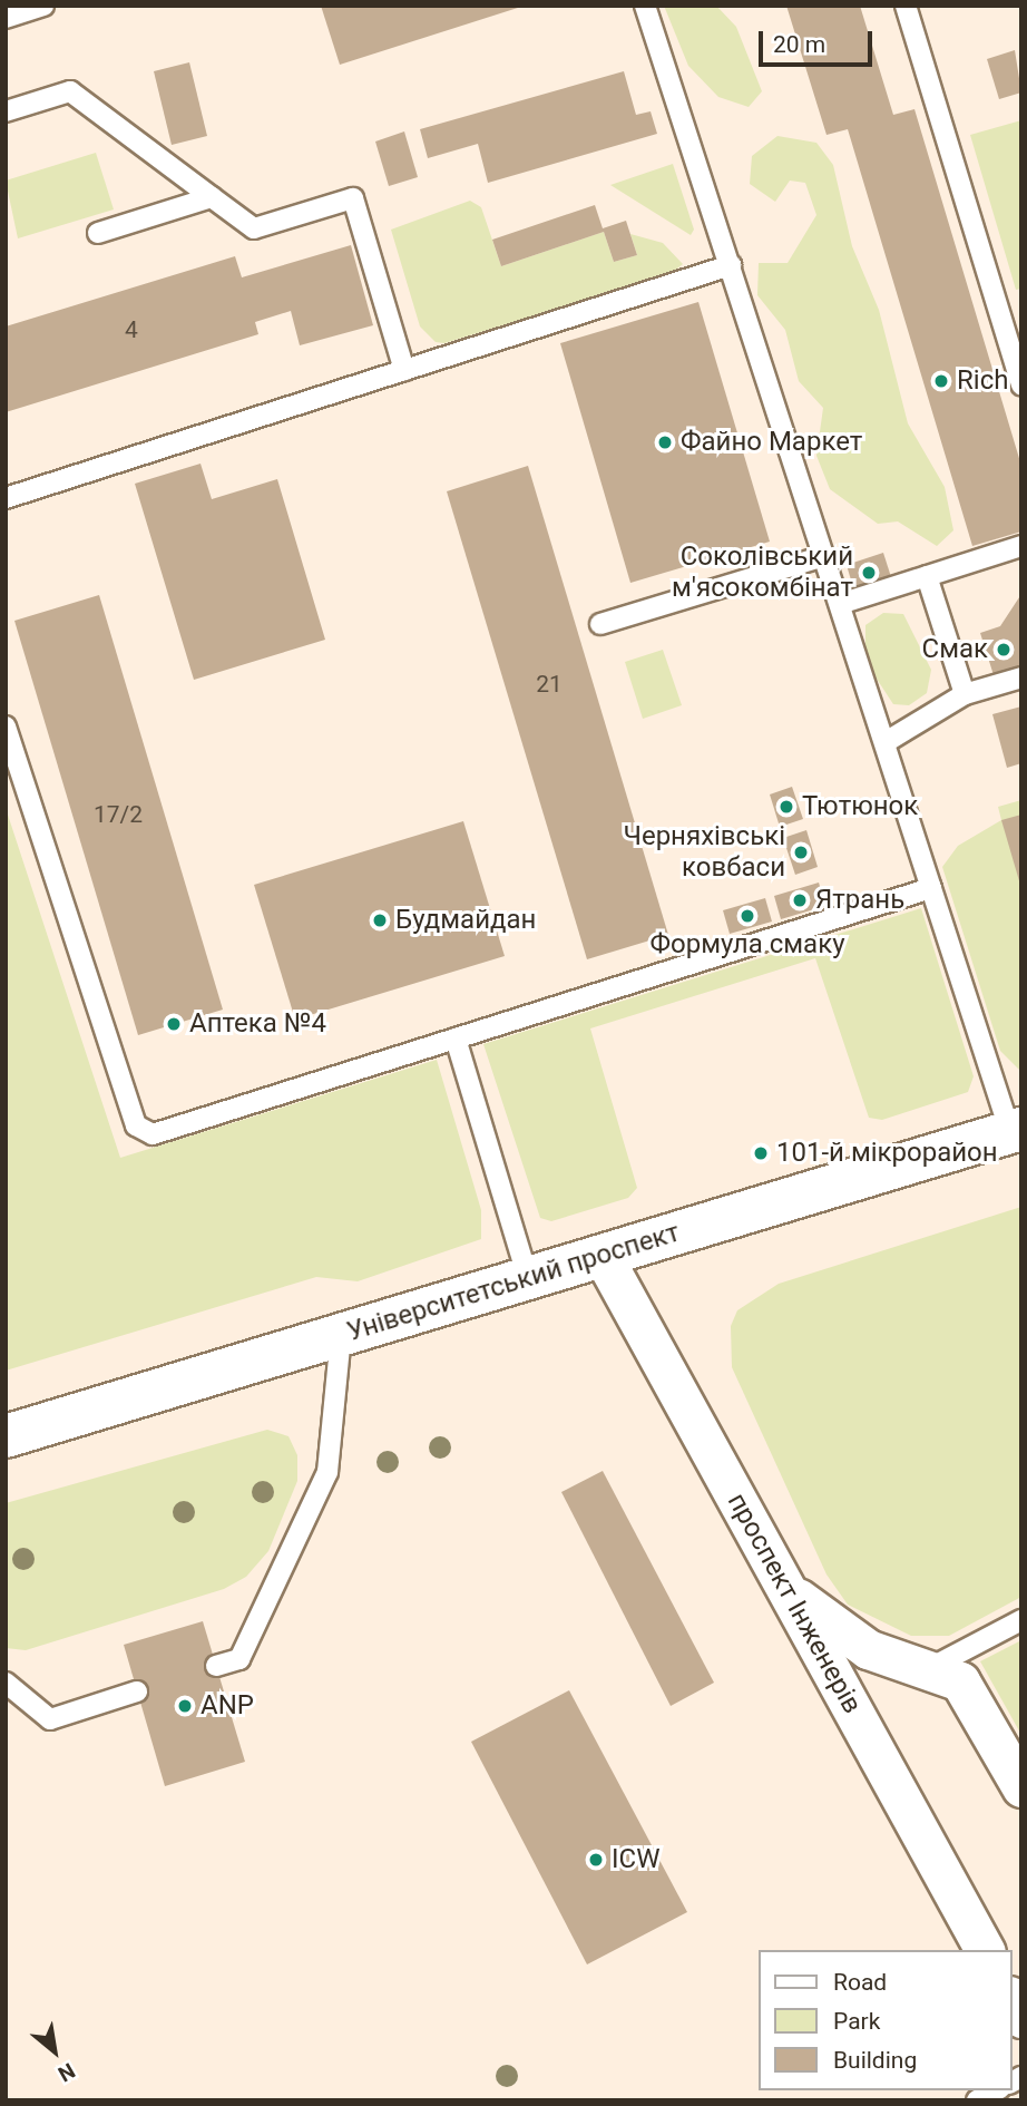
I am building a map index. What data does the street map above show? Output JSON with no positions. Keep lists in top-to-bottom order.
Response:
{
  "streets": {
    "main road": ["Університетський проспект"],
    "street": ["проспект Інженерів"]
  },
  "crossings": [
    ["Університетський проспект", "проспект Інженерів"]
  ],
  "places": [
    "Rich",
    "Файно Маркет",
    "Соколівський м'ясокомбінат",
    "Смак",
    "Тютюнок",
    "Черняхівські ковбаси",
    "Ятрань",
    "Формула смаку",
    "Будмайдан",
    "Аптека №4",
    "101-й мікрорайон",
    "ANP",
    "ICW"
  ],
  "house_numbers": ["4", "21", "17/2"],
  "legend": ["Road", "Park", "Building"],
  "scale_bar": "20 m",
  "north": "bottom right"
}
